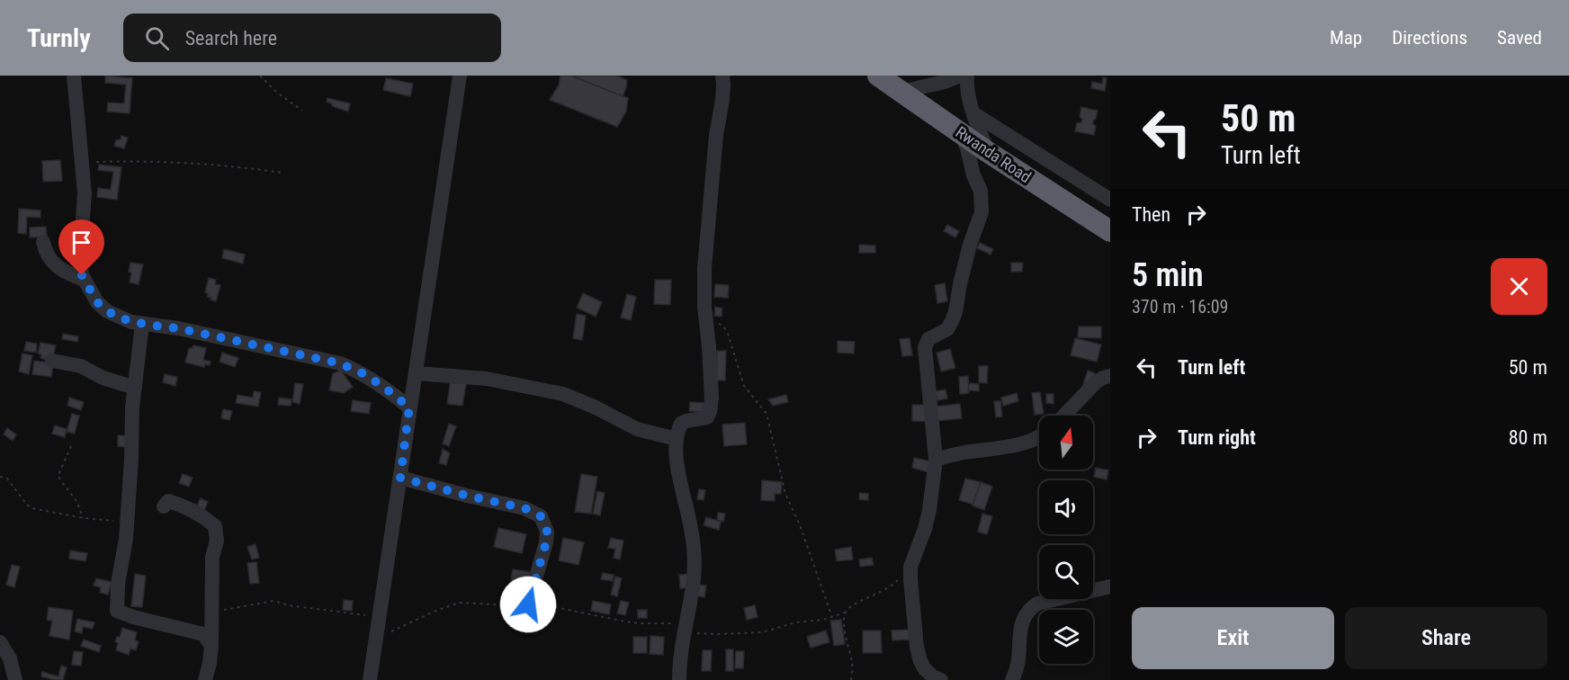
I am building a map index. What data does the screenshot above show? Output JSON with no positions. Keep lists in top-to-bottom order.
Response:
{
  "streets": {
    "highway": ["Rwanda Road"]
  },
  "north": "top",
  "page": {
    "header": "Turnly",
    "search": "Search here",
    "nav": ["Map", "Directions", "Saved"],
    "turn": ["50 m", "Turn left"],
    "then": "Then",
    "heading": ["5 min", "370 m · 16:09"],
    "list": [
      {
        "name": "Turn left",
        "value": "50 m"
      },
      {
        "name": "Turn right",
        "value": "80 m"
      }
    ],
    "buttons": ["Exit", "Share"]
  }
}
